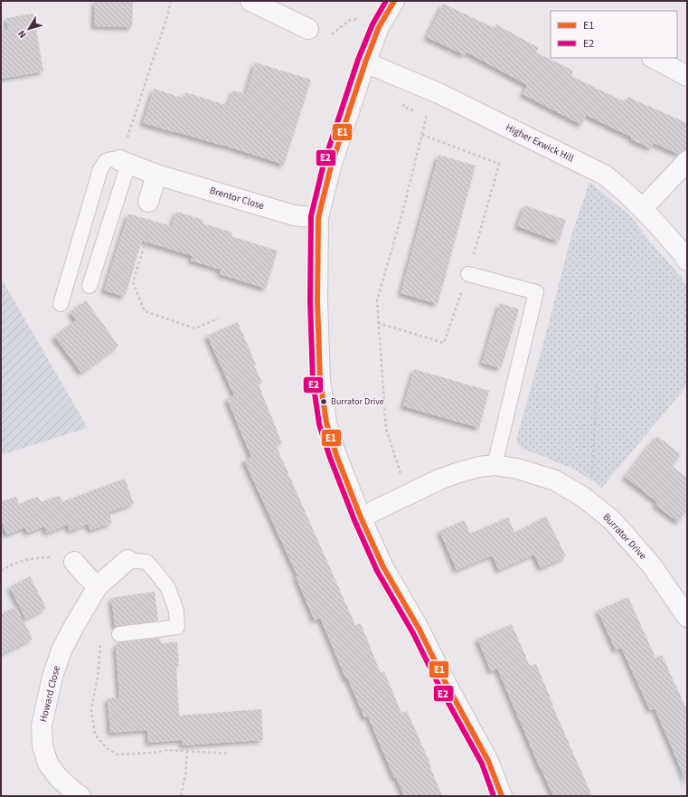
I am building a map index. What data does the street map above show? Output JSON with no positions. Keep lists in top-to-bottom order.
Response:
{
  "streets": {
    "street": [
      "Higher Exwick Hill",
      "Brentor Close",
      "Burrator Drive",
      "Howard Close"
    ]
  },
  "places": ["Burrator Drive"],
  "lines": ["transit line E1", "transit line E2"],
  "legend": ["E1", "E2"],
  "north": "bottom left"
}
